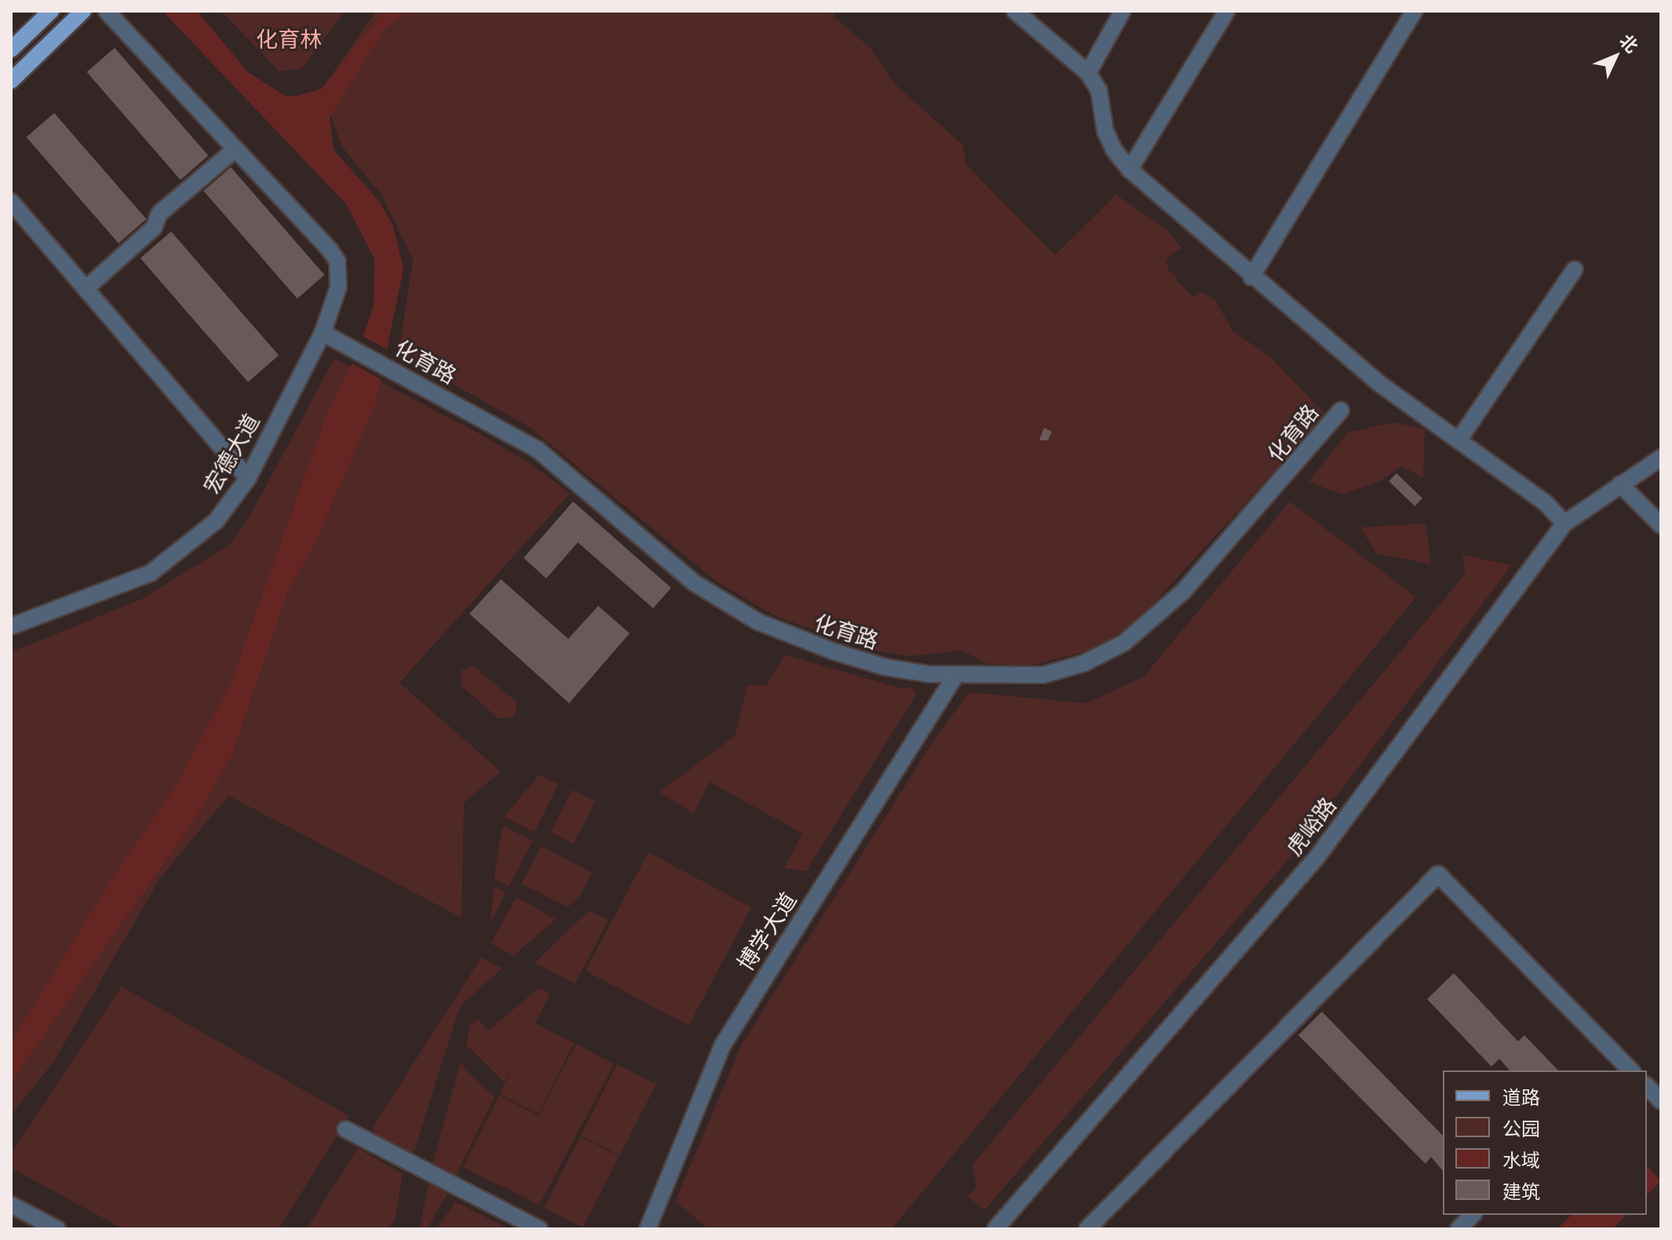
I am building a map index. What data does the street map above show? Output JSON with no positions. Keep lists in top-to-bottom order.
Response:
{
  "streets": {
    "street": [
      "化育路",
      "宏德大道",
      "虎峪路",
      "博学大道"
    ]
  },
  "crossings": [
    ["化育路", "宏德大道"],
    ["化育路", "博学大道"]
  ],
  "parks": ["化育林"],
  "legend": [
    "道路",
    "公园",
    "水域",
    "建筑"
  ],
  "north": "top right"
}
